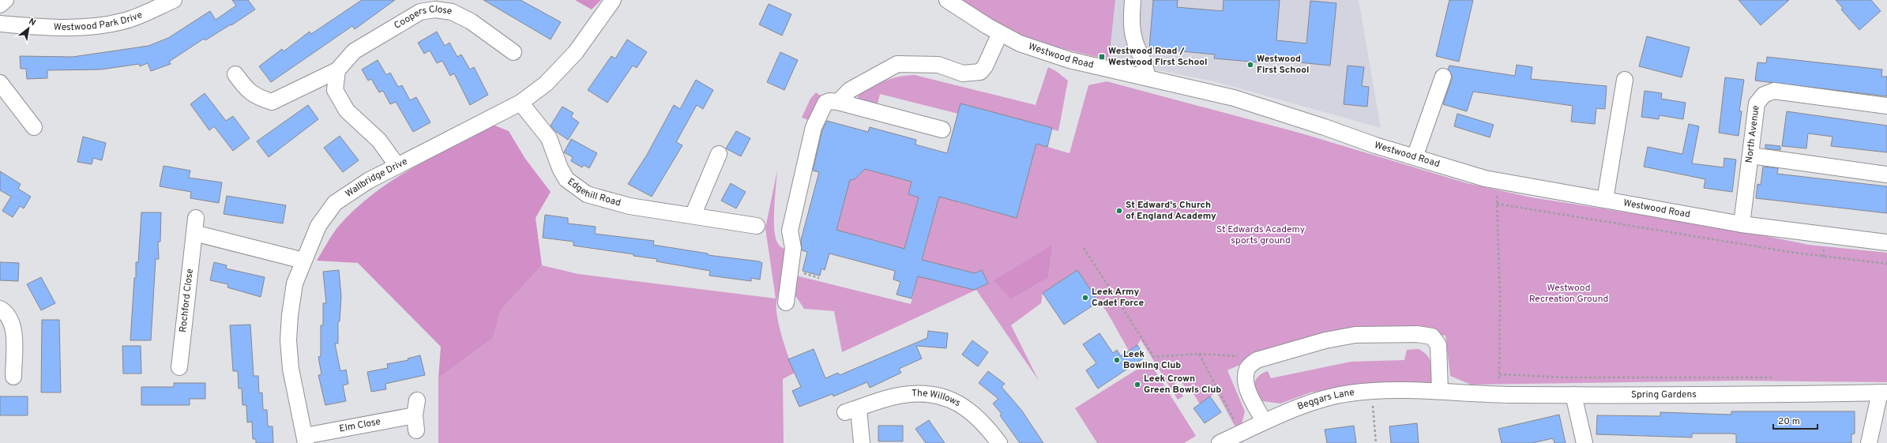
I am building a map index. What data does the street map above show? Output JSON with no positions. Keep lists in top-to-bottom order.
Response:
{
  "streets": {
    "street": [
      "Westwood Park Drive",
      "Coopers Close",
      "Westwood Road",
      "North Avenue",
      "Wallbridge Drive",
      "Edgehill Road",
      "Rochford Close",
      "Spring Gardens",
      "The Willows",
      "Beggars Lane",
      "Elm Close"
    ]
  },
  "crossings": [
    ["Westwood Road", "North Avenue"],
    ["Wallbridge Drive", "Edgehill Road"],
    ["Wallbridge Drive", "Elm Close"],
    ["Spring Gardens", "Beggars Lane"]
  ],
  "parks": ["St Edwards Academy sports ground", "Westwood Recreation Ground"],
  "places": {
    "transit": ["Westwood Road / Westwood First School"],
    "other": [
      "Westwood First School",
      "St Edward's Church of England Academy",
      "Leek Army Cadet Force",
      "Leek Bowling Club",
      "Leek Crown Green Bowls Club"
    ]
  },
  "scale_bar": "20 m",
  "north": "top right"
}
